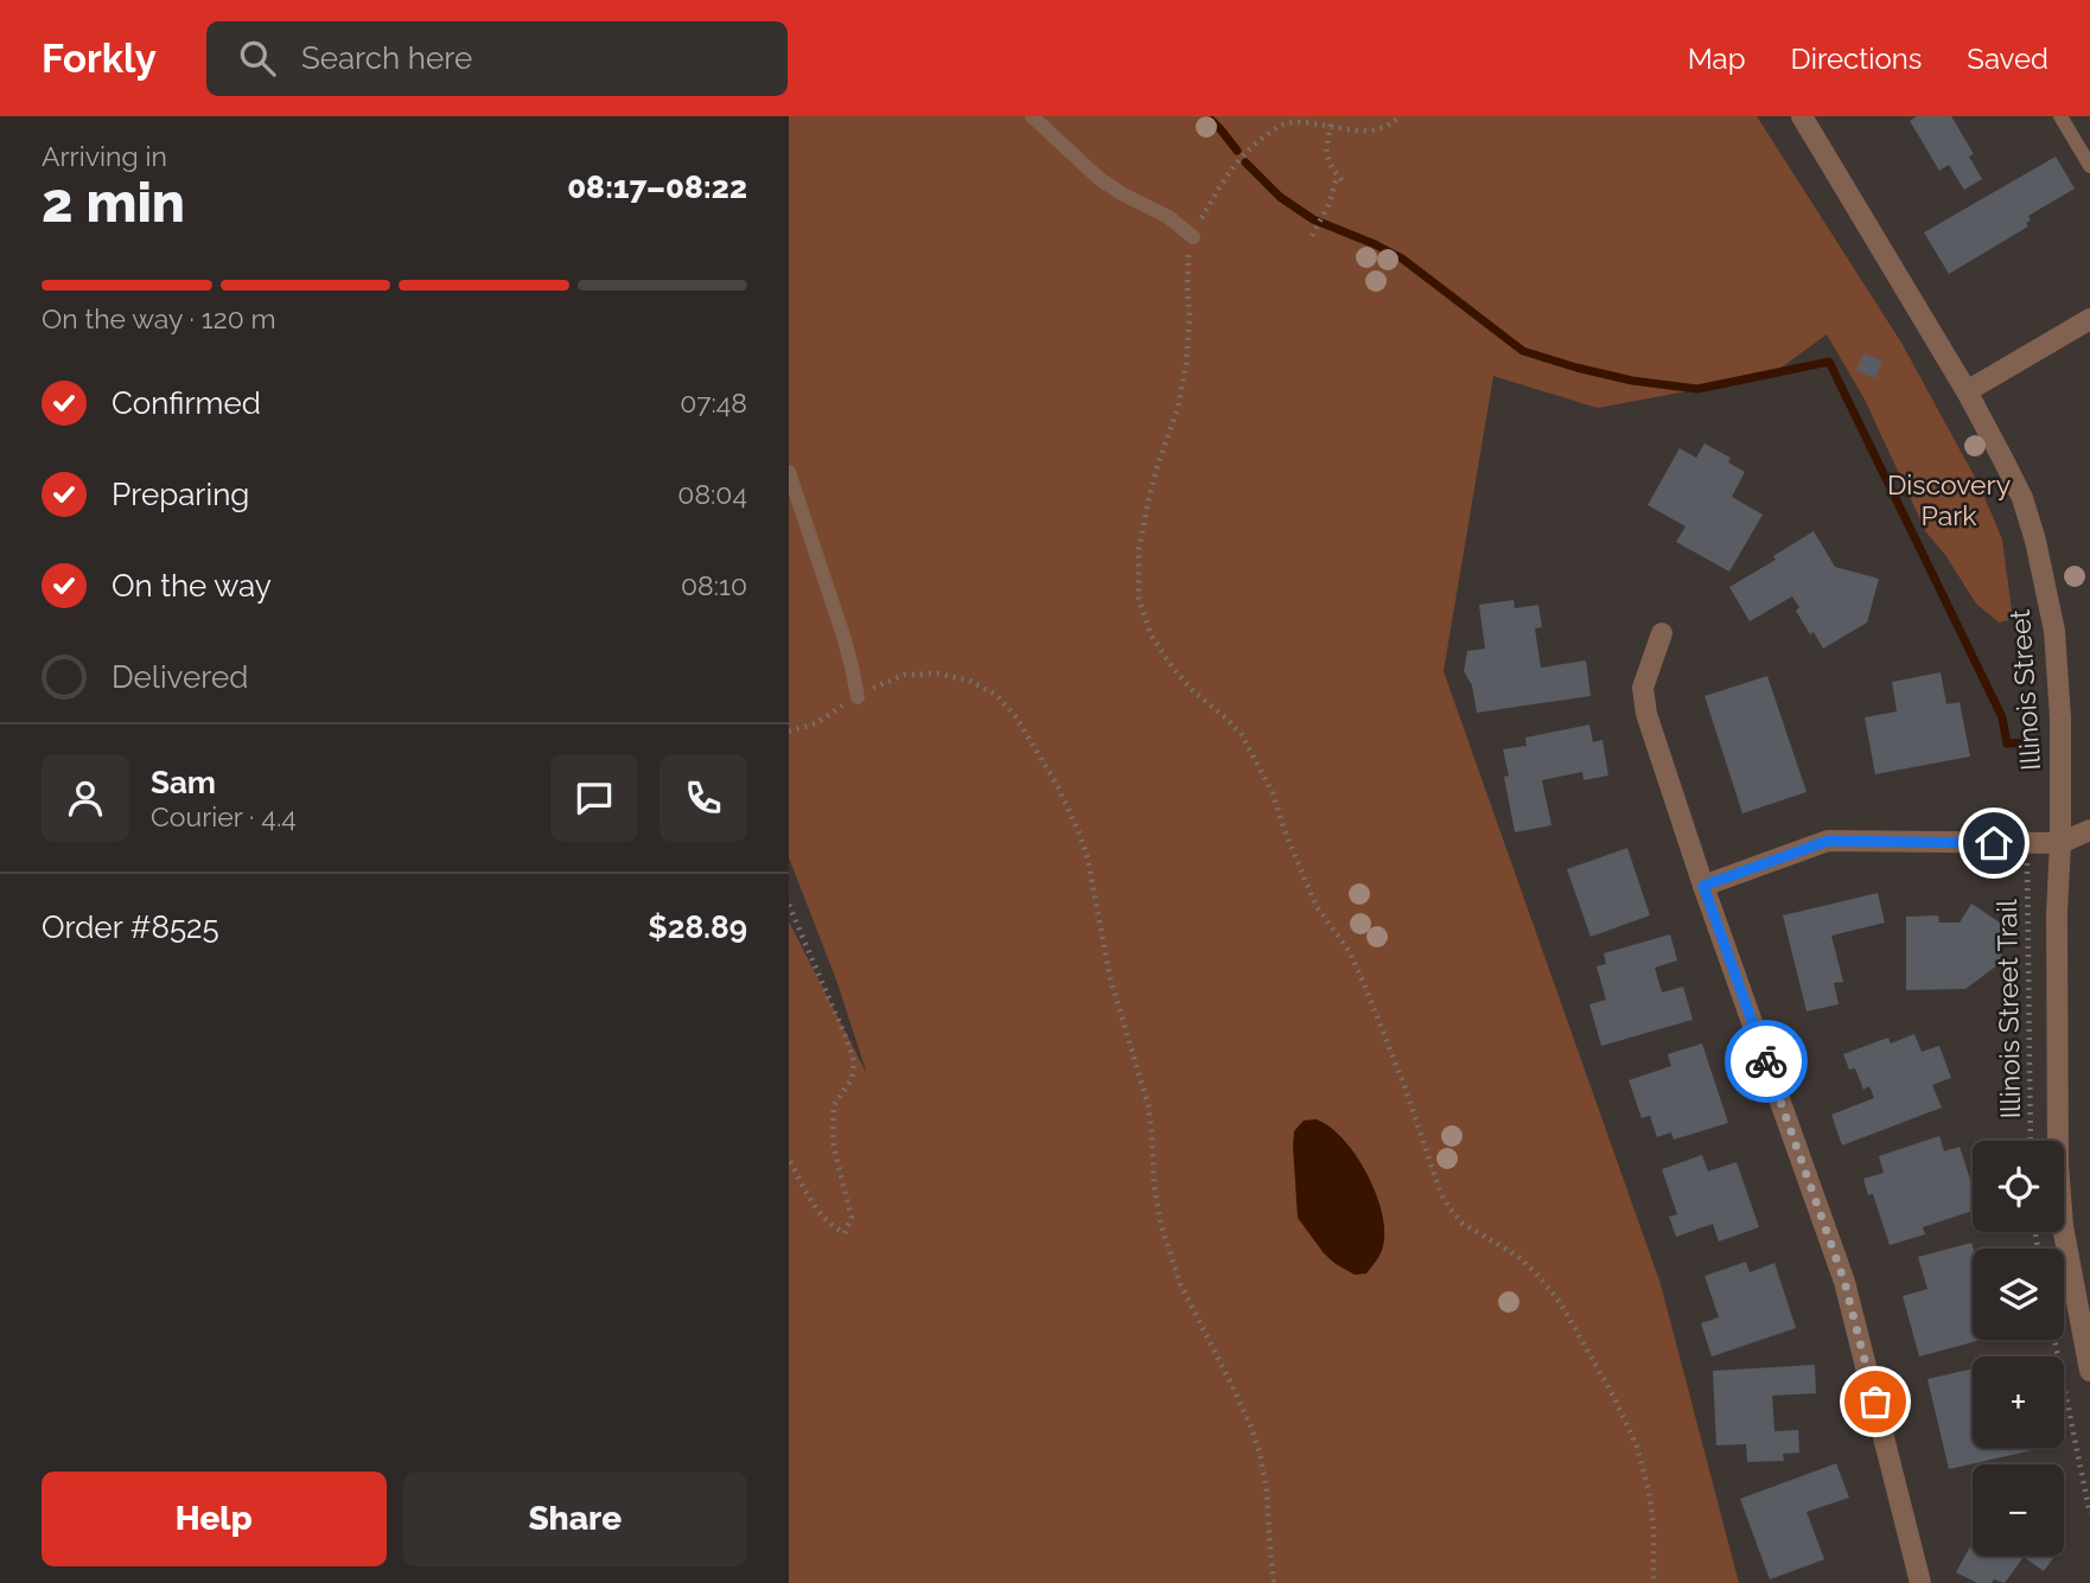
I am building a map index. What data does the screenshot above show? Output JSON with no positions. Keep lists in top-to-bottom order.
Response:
{
  "streets": {
    "street": ["Illinois Street"],
    "path": ["Illinois Street Trail"]
  },
  "parks": ["Discovery Park"],
  "page": {
    "header": "Forkly",
    "search": "Search here",
    "nav": ["Map", "Directions", "Saved"],
    "heading": ["2 min", "Arriving in", "08:17–08:22"],
    "panel": [
      "Sam",
      "Courier · 4.4",
      "Order #8525",
      "$28.89"
    ],
    "bar": "On the way · 120 m",
    "list": [
      ["Confirmed", "07:48"],
      ["Preparing", "08:04"],
      ["On the way", "08:10"],
      "Delivered"
    ],
    "map_buttons": ["+", "−"],
    "buttons": ["Help", "Share"]
  }
}
